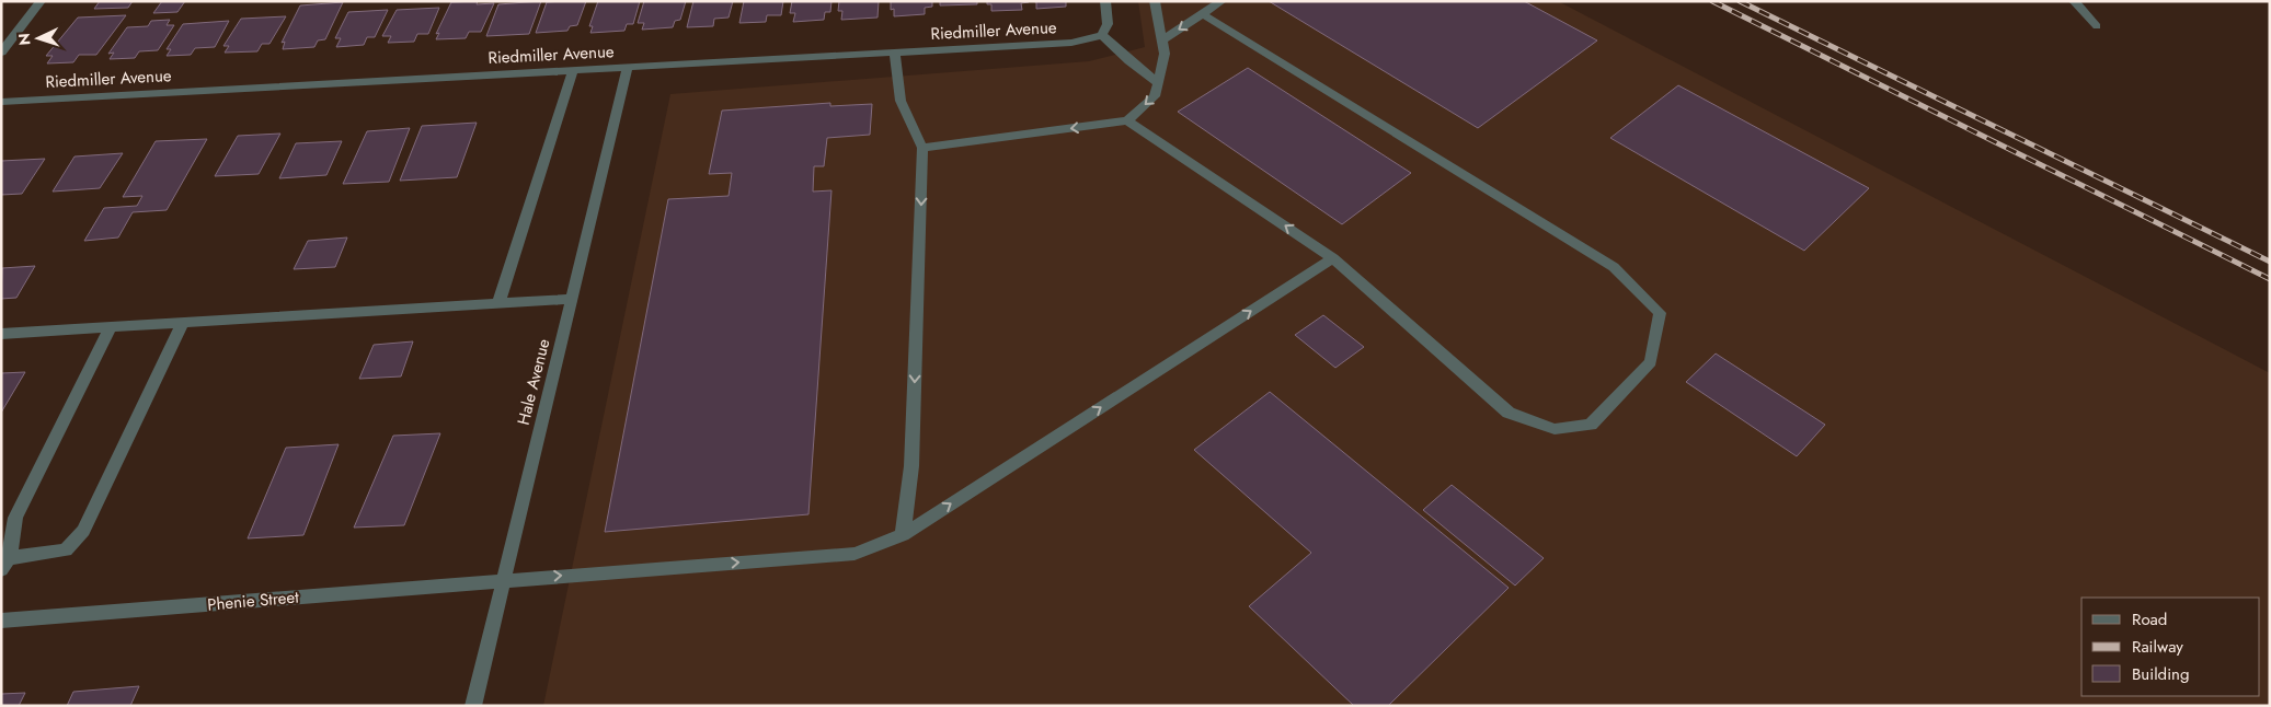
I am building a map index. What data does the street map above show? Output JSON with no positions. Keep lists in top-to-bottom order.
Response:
{
  "streets": {
    "street": ["Riedmiller Avenue", "Hale Avenue", "Phenie Street"]
  },
  "crossings": [
    ["Riedmiller Avenue", "Hale Avenue"],
    ["Hale Avenue", "Phenie Street"]
  ],
  "one_way": ["Phenie Street"],
  "legend": ["Road", "Railway", "Building"],
  "north": "left"
}
